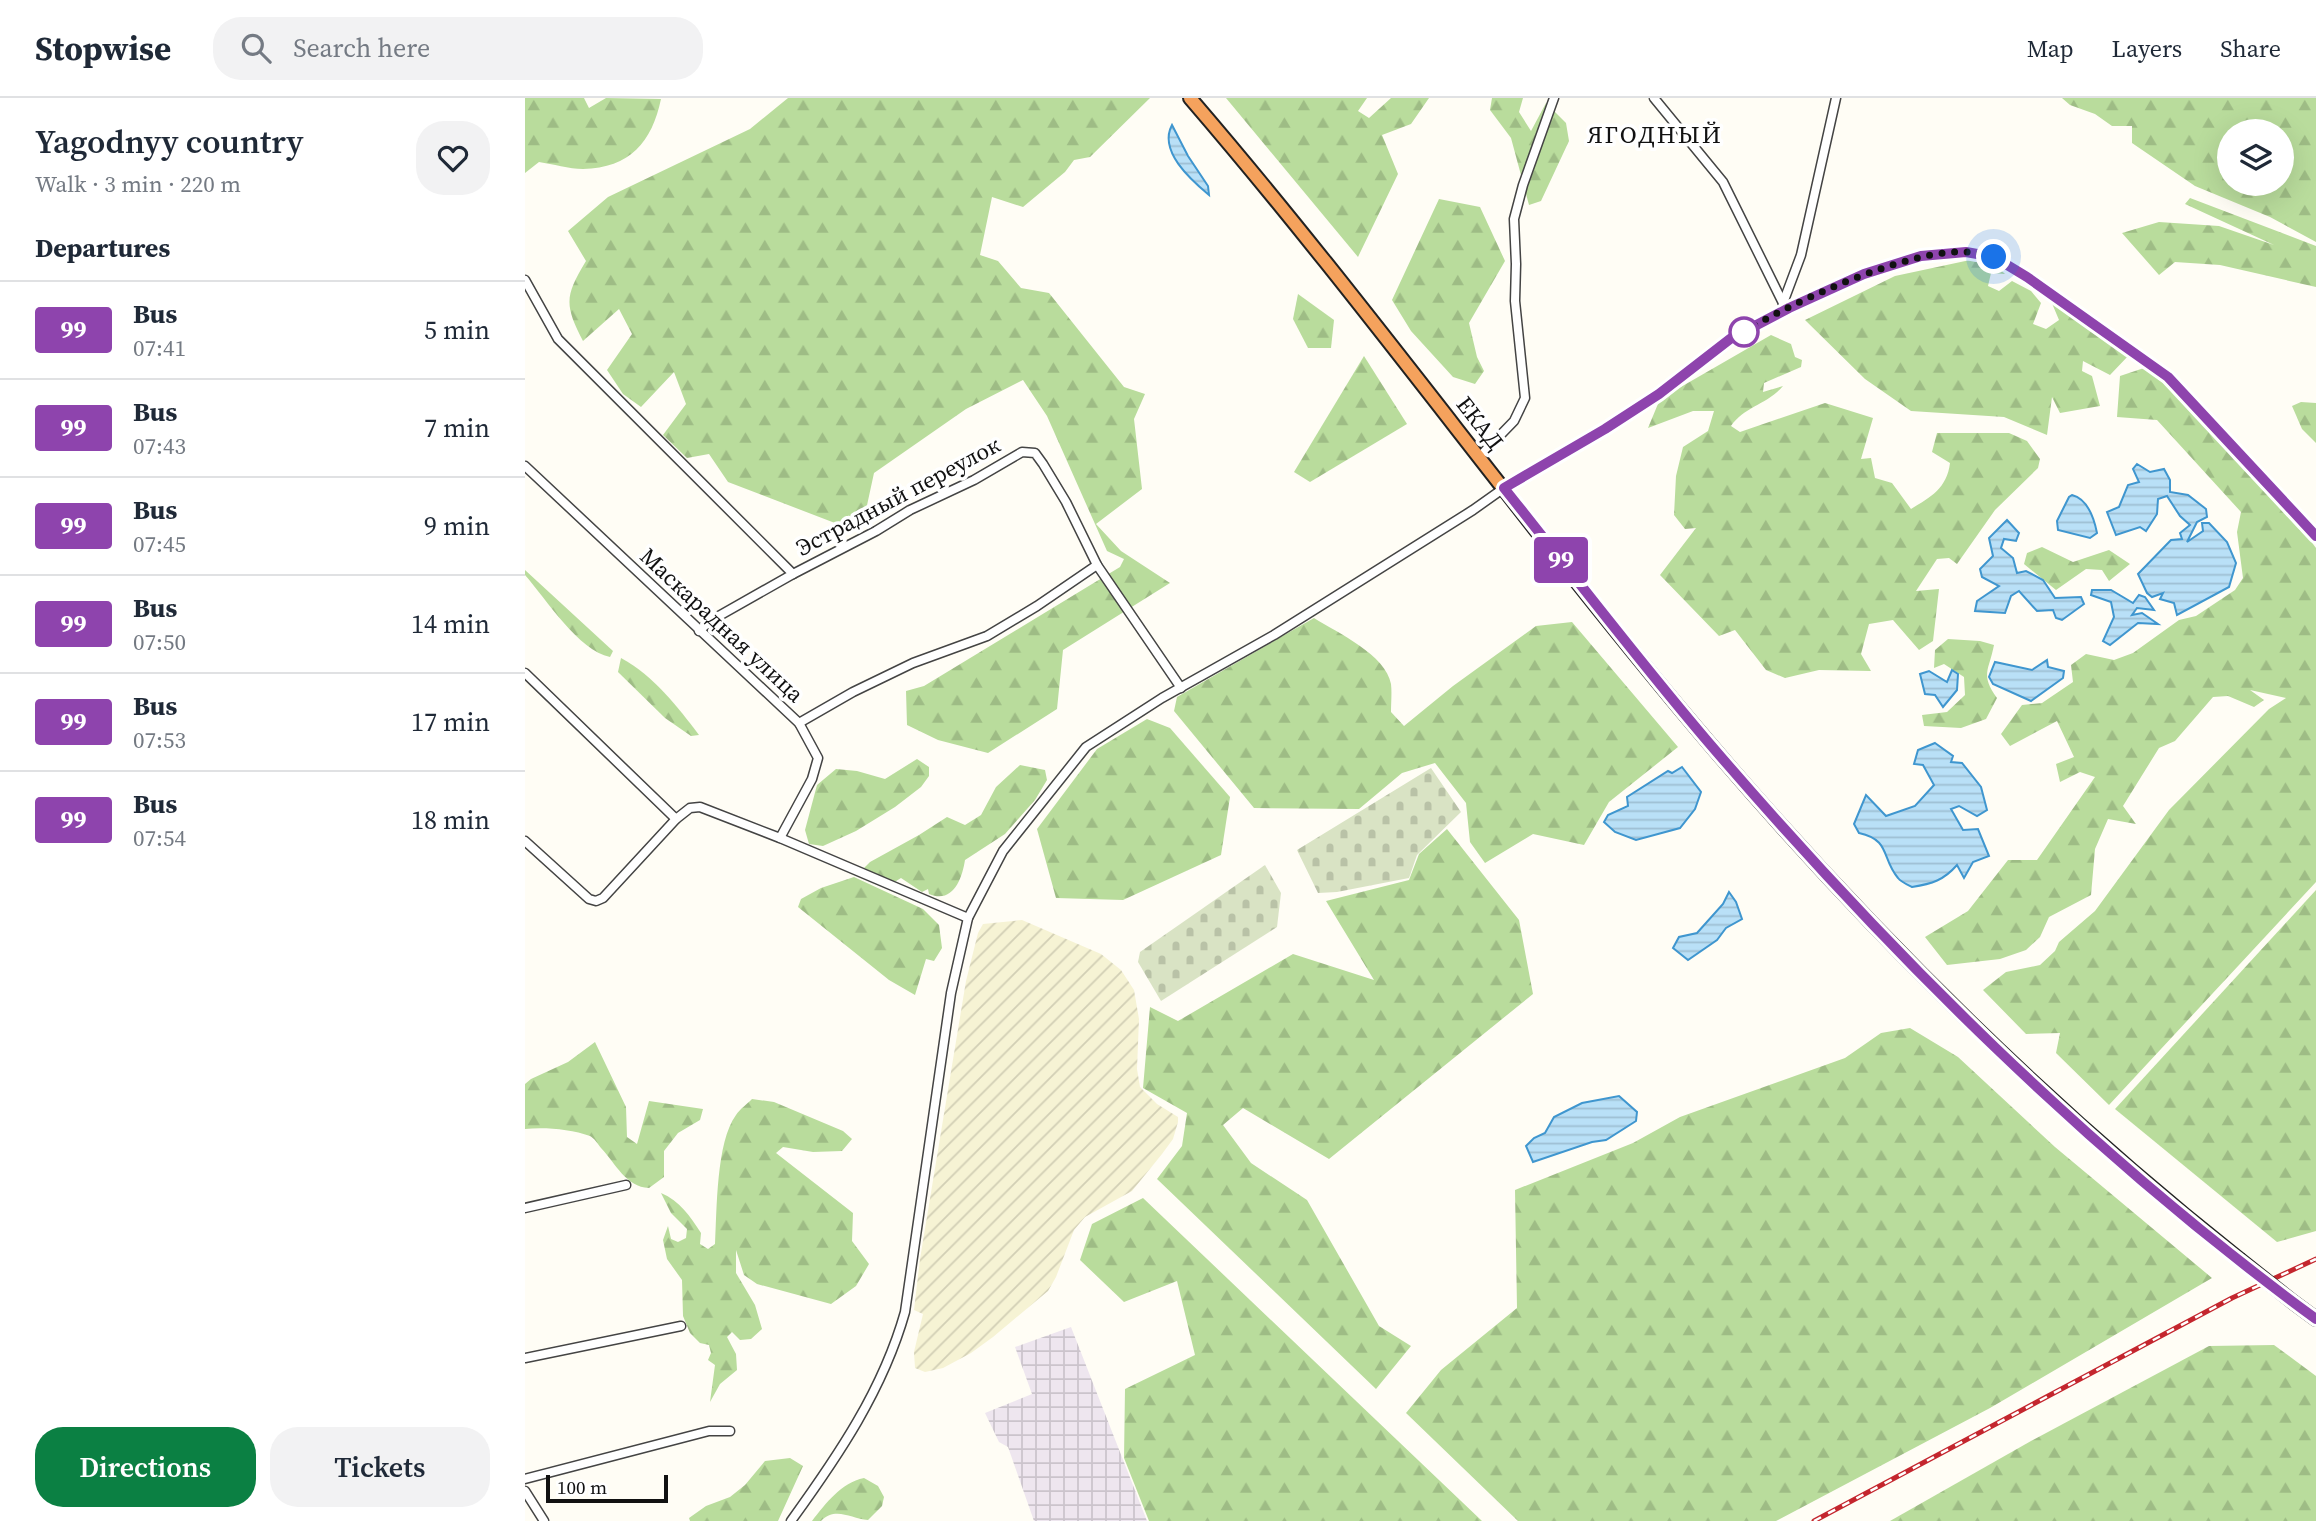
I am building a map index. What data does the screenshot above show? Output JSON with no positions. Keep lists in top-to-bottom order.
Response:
{
  "streets": {
    "highway": ["ЕКАД"],
    "street": ["Эстрадный переулок", "Маскарадная улица"]
  },
  "crossings": [
    ["Эстрадный переулок", "Маскарадная улица"]
  ],
  "districts": ["ЯГОДНЫЙ"],
  "lines": ["bus line 99"],
  "scale_bar": "100 m",
  "page": {
    "header": "Stopwise",
    "search": "Search here",
    "nav": ["Map", "Layers", "Share"],
    "heading": [
      ["Yagodnyy country", "Walk · 3 min · 220 m"],
      "Departures"
    ],
    "on_map": "99",
    "list": [
      {
        "mark": "99",
        "name": "Bus",
        "note": "07:41",
        "value": "5 min"
      },
      {
        "mark": "99",
        "name": "Bus",
        "note": "07:43",
        "value": "7 min"
      },
      {
        "mark": "99",
        "name": "Bus",
        "note": "07:45",
        "value": "9 min"
      },
      {
        "mark": "99",
        "name": "Bus",
        "note": "07:50",
        "value": "14 min"
      },
      {
        "mark": "99",
        "name": "Bus",
        "note": "07:53",
        "value": "17 min"
      },
      {
        "mark": "99",
        "name": "Bus",
        "note": "07:54",
        "value": "18 min"
      }
    ],
    "buttons": ["Directions", "Tickets"],
    "scale": "100 m"
  }
}
